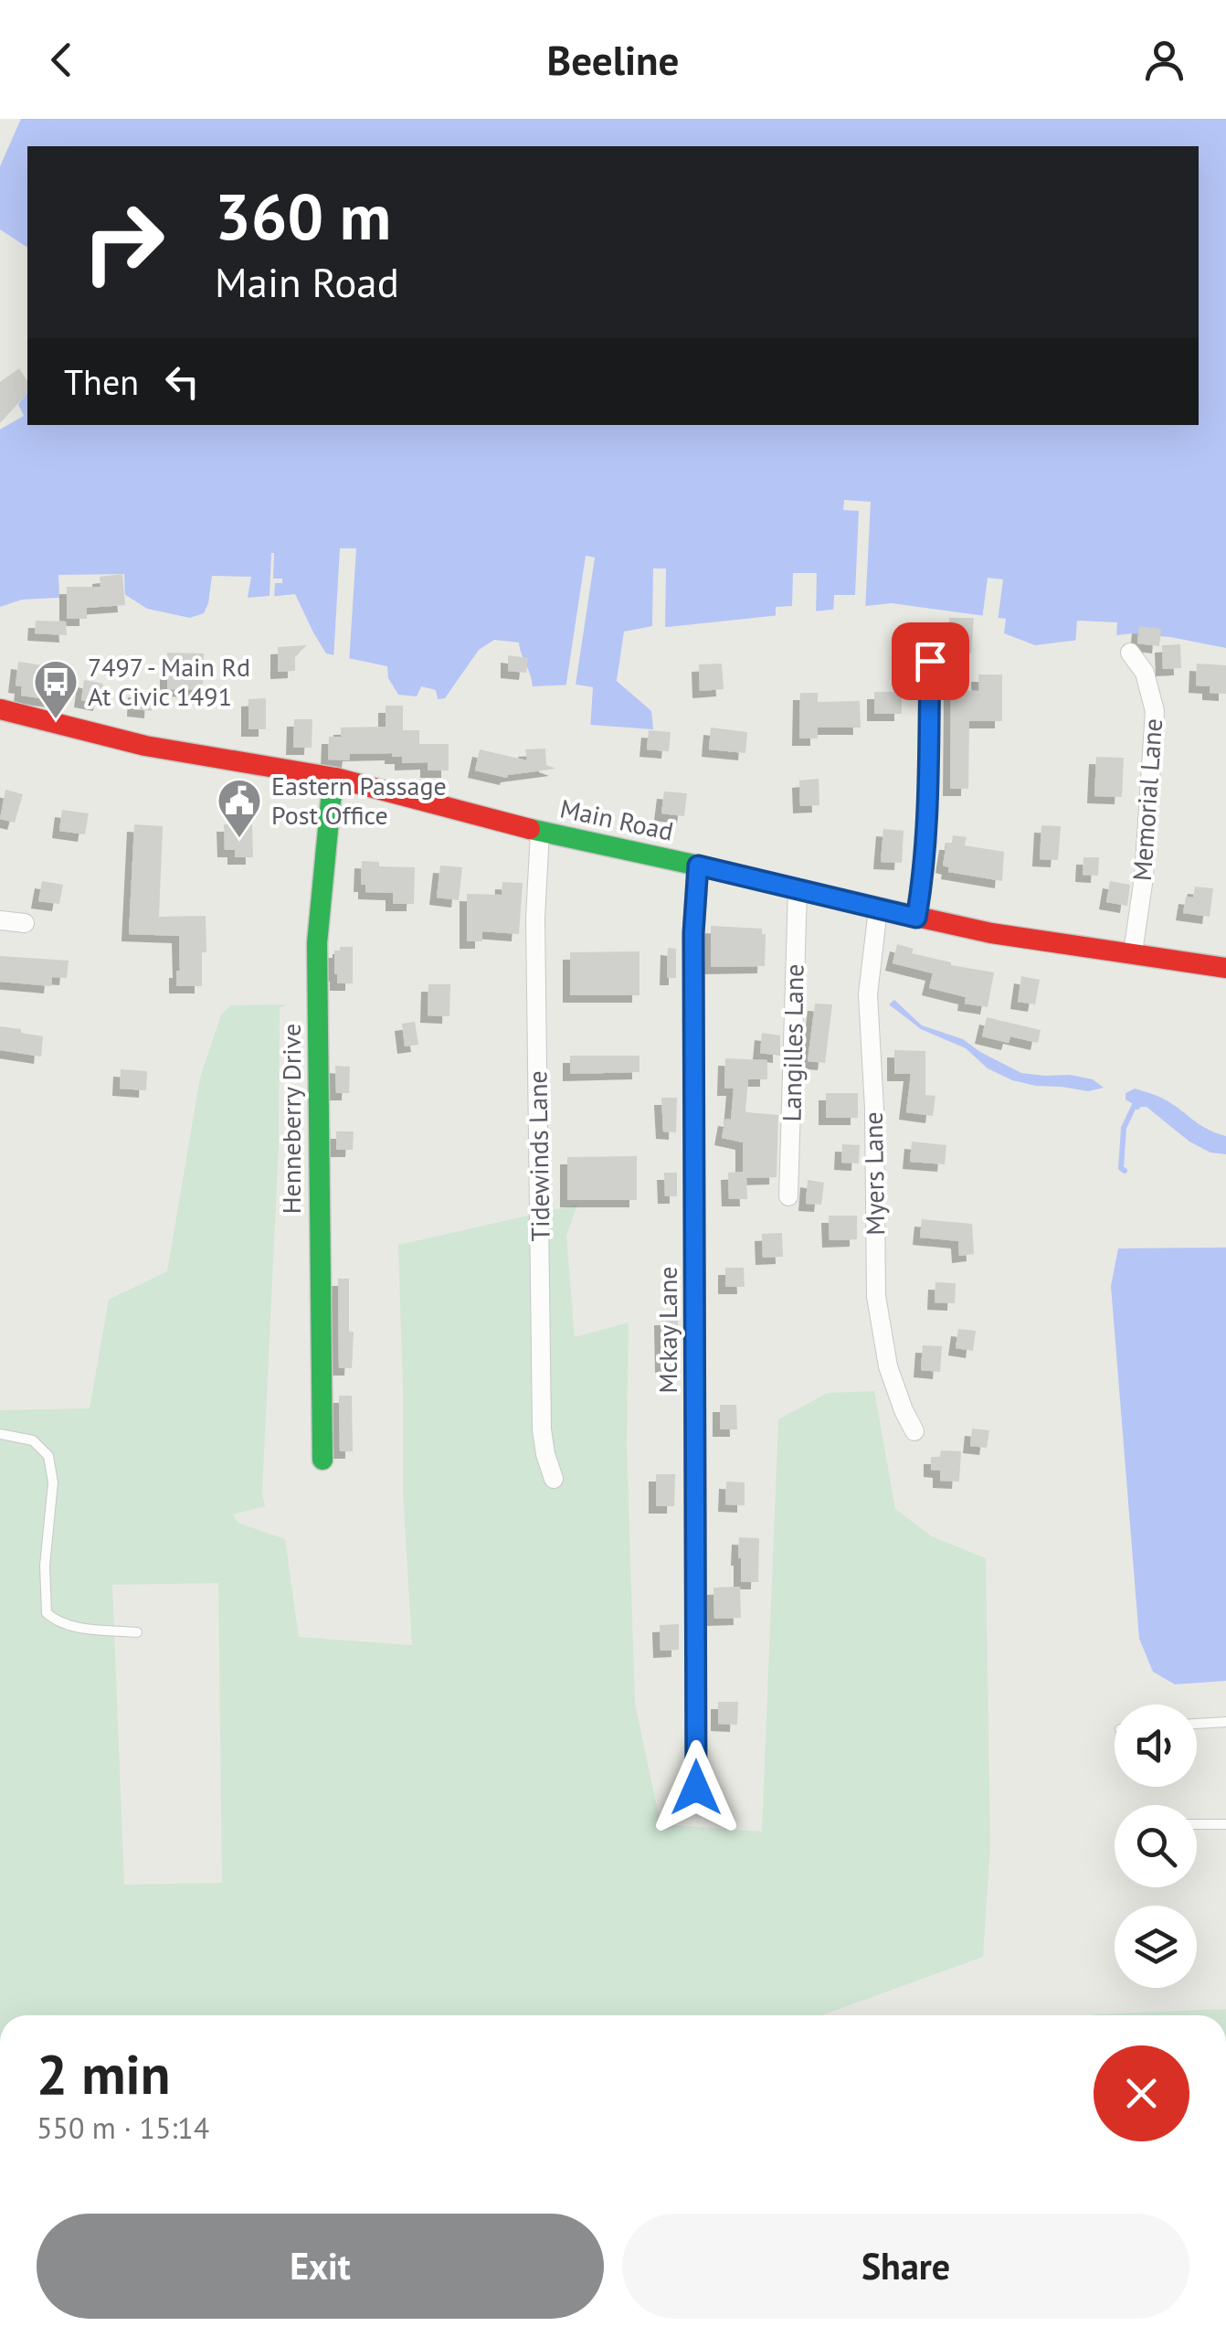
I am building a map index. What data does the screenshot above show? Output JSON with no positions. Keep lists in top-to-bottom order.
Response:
{
  "streets": {
    "street": [
      "Memorial Lane",
      "Main Road",
      "Langilles Lane",
      "Henneberry Drive",
      "Tidewinds Lane",
      "Myers Lane",
      "Mckay Lane"
    ]
  },
  "crossings": [
    ["Memorial Lane", "Main Road"],
    ["Main Road", "Langilles Lane"],
    ["Main Road", "Henneberry Drive"],
    ["Main Road", "Tidewinds Lane"],
    ["Main Road", "Myers Lane"],
    ["Main Road", "Mckay Lane"]
  ],
  "places": {
    "bus stop": ["7497 - Main Rd At Civic 1491"],
    "public building": ["Eastern Passage Post Office"]
  },
  "page": {
    "header": "Beeline",
    "turn": ["360 m", "Main Road"],
    "then": "Then",
    "heading": ["2 min", "550 m · 15:14"],
    "buttons": ["Exit", "Share"]
  }
}
